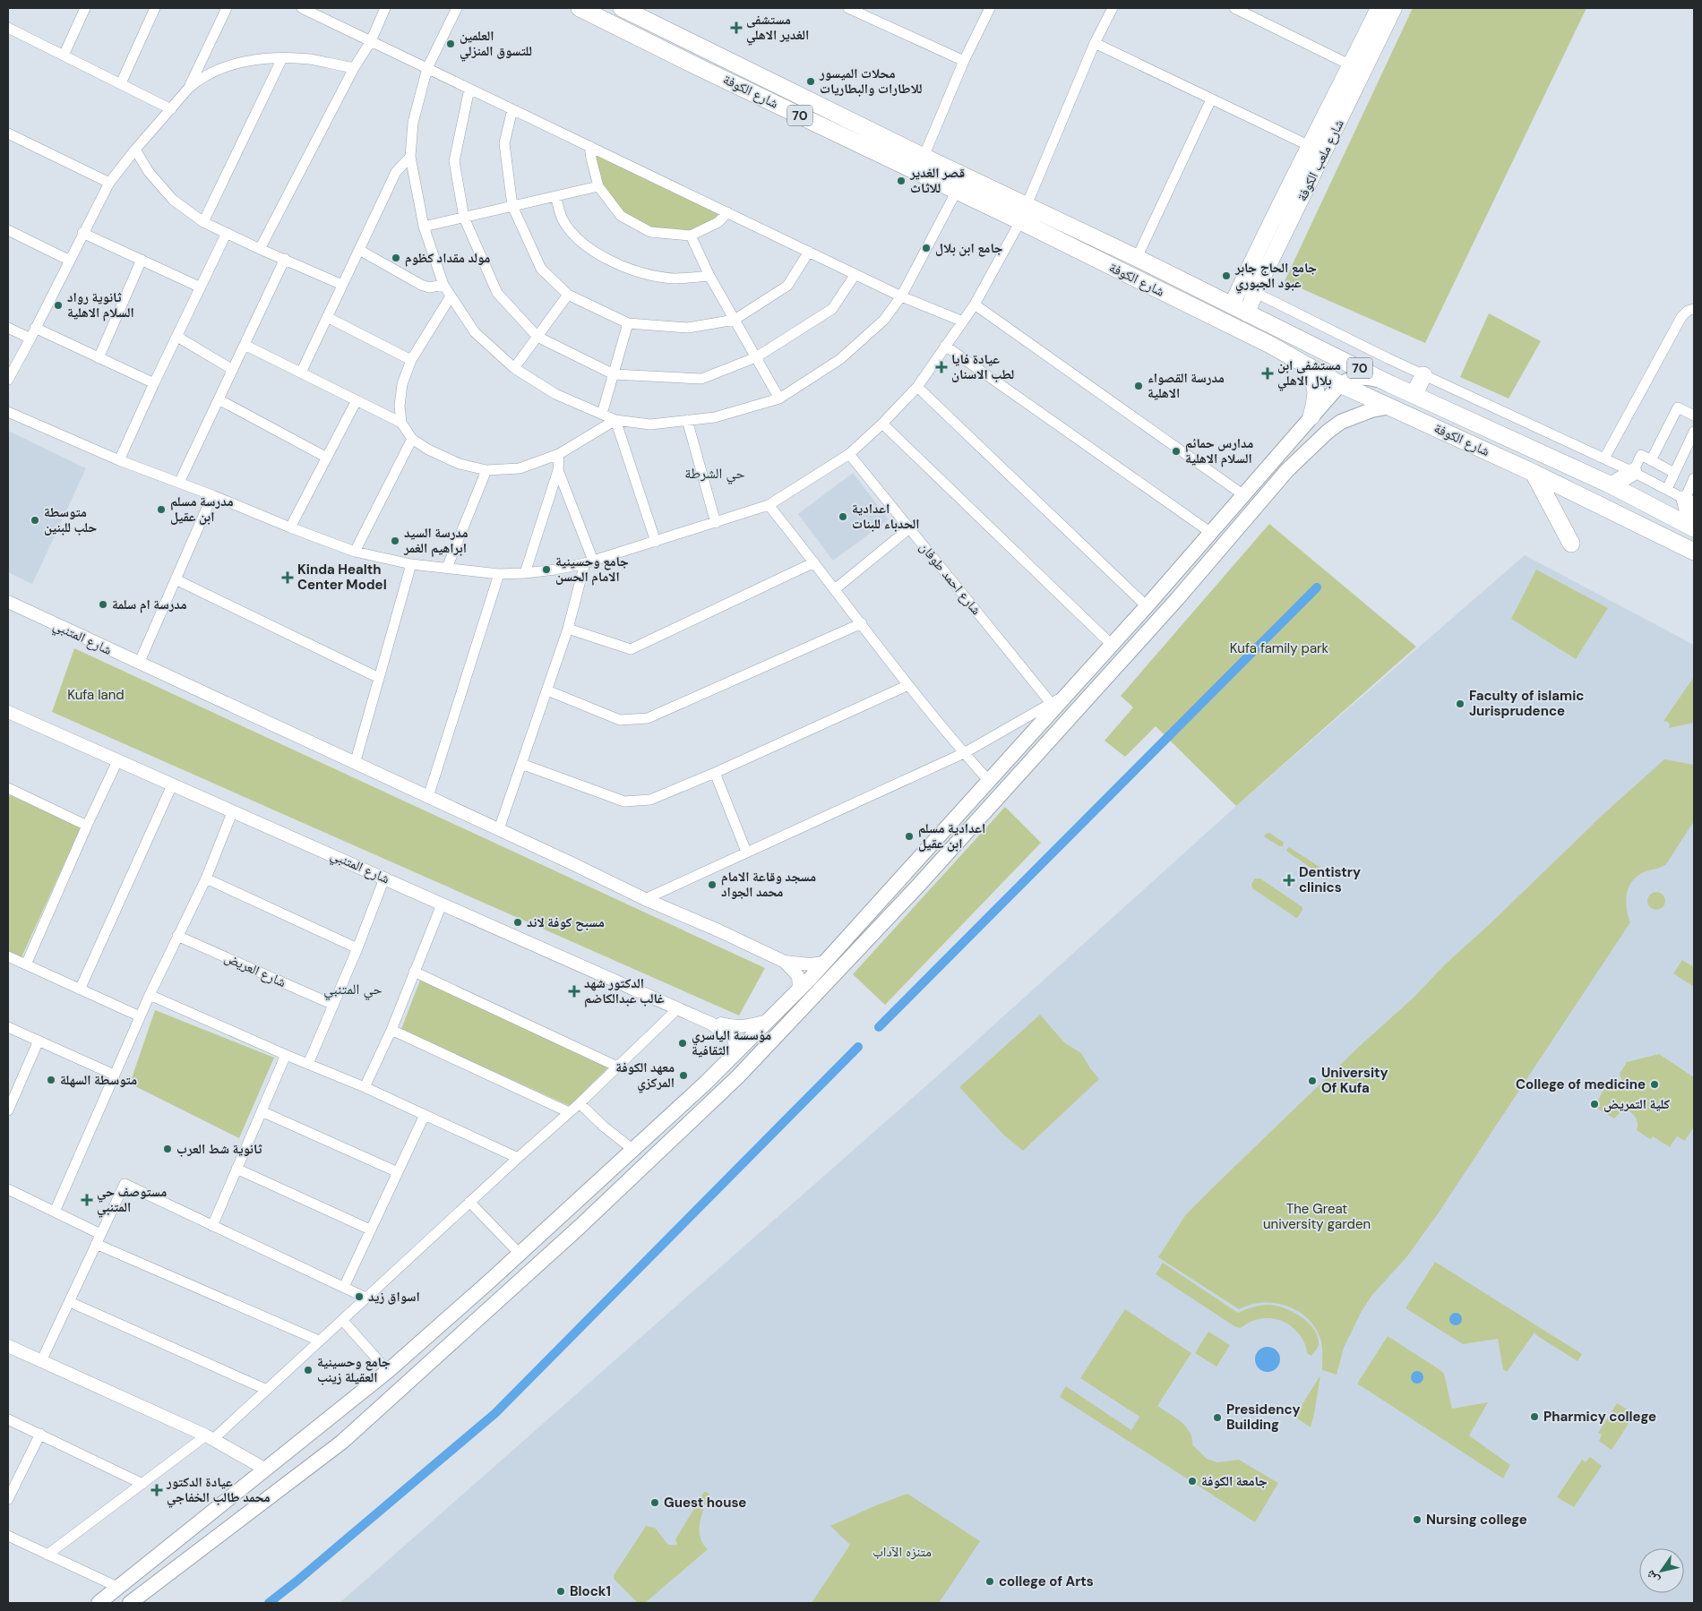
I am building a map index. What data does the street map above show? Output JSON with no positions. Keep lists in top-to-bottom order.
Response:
{
  "streets": {
    "highway": ["شارع الكوفة", "70"],
    "main road": ["شارع ملعب الكوفة"],
    "street": ["شارع احمد طوفان", "شارع المتنبي", "شارع العريض"]
  },
  "crossings": [
    ["شارع الكوفة", "شارع ملعب الكوفة"]
  ],
  "districts": ["حي الشرطة", "حي المتنبي"],
  "parks": [
    "Kufa family park",
    "Kufa land",
    "The Great university garden",
    "متنزه الآداب"
  ],
  "places": {
    "health": [
      "مستشفى الغدير الاهلي",
      "عيادة فايا لطب الاسنان",
      "مستشفى ابن بلال الاهلي",
      "Kinda Health Center Model",
      "Dentistry clinics",
      "الدكتور شهد غالب عبدالكاضم",
      "مستوصف حي المتنبي",
      "عيادة الدكتور محمد طالب الخفاجي"
    ],
    "other": [
      "العلمين للتسوق المنزلي",
      "محلات الميسور للاطارات والبطاريات",
      "قصر الغدير للاثاث",
      "جامع ابن بلال",
      "مولد مقداد كظوم",
      "جامع الحاج جابر عبود الجبوري",
      "ثانوية رواد السلام الاهلية",
      "مدرسة القصواء الاهلية",
      "مدارس حمائم السلام الاهلية",
      "مدرسة مسلم ابن عقيل",
      "اعدادية الحدباء للبنات",
      "متوسطة حلب للبنين",
      "مدرسة السيد ابراهيم الغمر",
      "جامع وحسينية الامام الحسن",
      "مدرسة ام سلمة",
      "Faculty of islamic Jurisprudence",
      "اعدادية مسلم ابن عقيل",
      "مسجد وقاعة الامام محمد الجواد",
      "مسبح كوفة لاند",
      "مؤسسة الياسري الثقافية",
      "معهد الكوفة المركزي",
      "متوسطة السهلة",
      "University Of Kufa",
      "College of medicine",
      "كلية التمريض",
      "ثانوية شط العرب",
      "اسواق زيد",
      "جامع وحسينية العقيلة زينب",
      "Pharmicy college",
      "Presidency Building",
      "جامعة الكوفة",
      "Guest house",
      "Nursing college",
      "college of Arts",
      "Block1"
    ]
  },
  "north": "bottom left"
}
